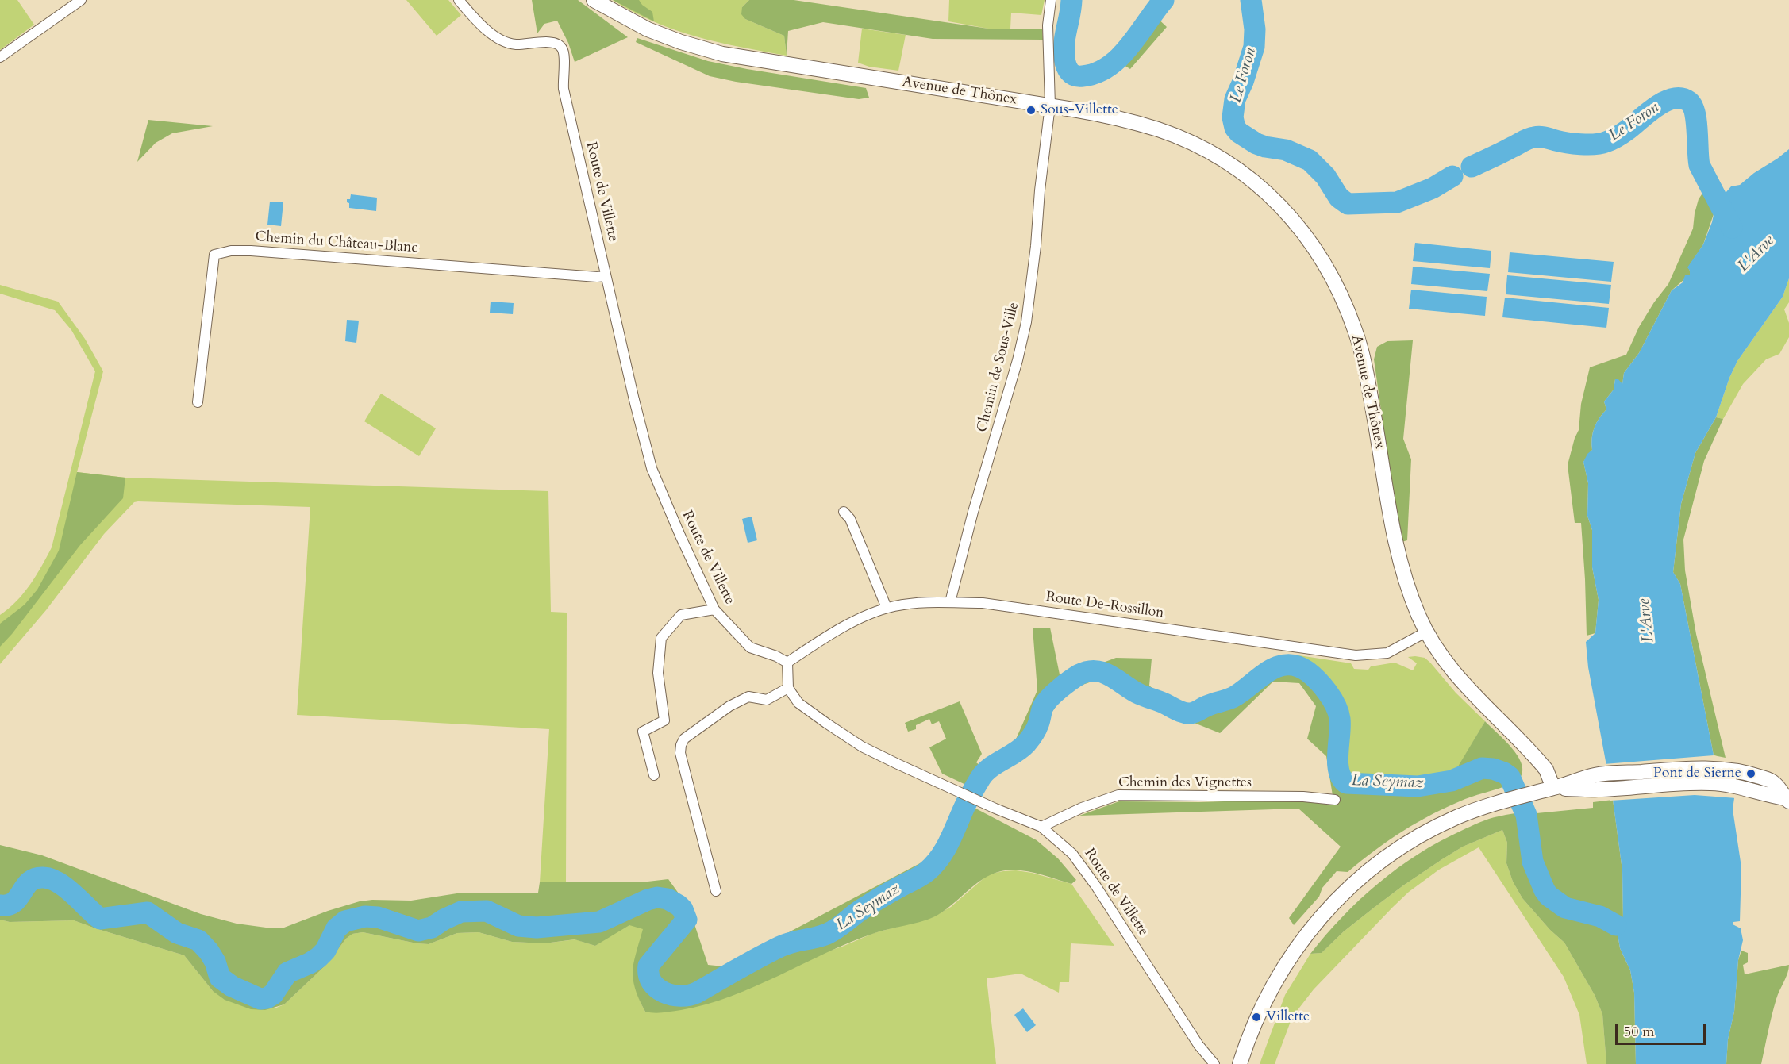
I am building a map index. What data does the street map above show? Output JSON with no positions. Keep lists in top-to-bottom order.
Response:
{
  "streets": {
    "main road": ["Avenue de Thônex"],
    "street": [
      "Route de Villette",
      "Chemin du Château-Blanc",
      "Chemin de Sous-Ville",
      "Route De-Rossillon",
      "Chemin des Vignettes"
    ]
  },
  "crossings": [
    ["Avenue de Thônex", "Chemin de Sous-Ville"],
    ["Avenue de Thônex", "Route De-Rossillon"],
    ["Route de Villette", "Chemin du Château-Blanc"],
    ["Route de Villette", "Route De-Rossillon"],
    ["Route de Villette", "Chemin des Vignettes"],
    ["Chemin de Sous-Ville", "Route De-Rossillon"]
  ],
  "water": ["Le Foron", "L'Arve", "La Seymaz"],
  "places": ["Sous-Villette", "Pont de Sierne", "Villette"],
  "scale_bar": "50 m"
}
